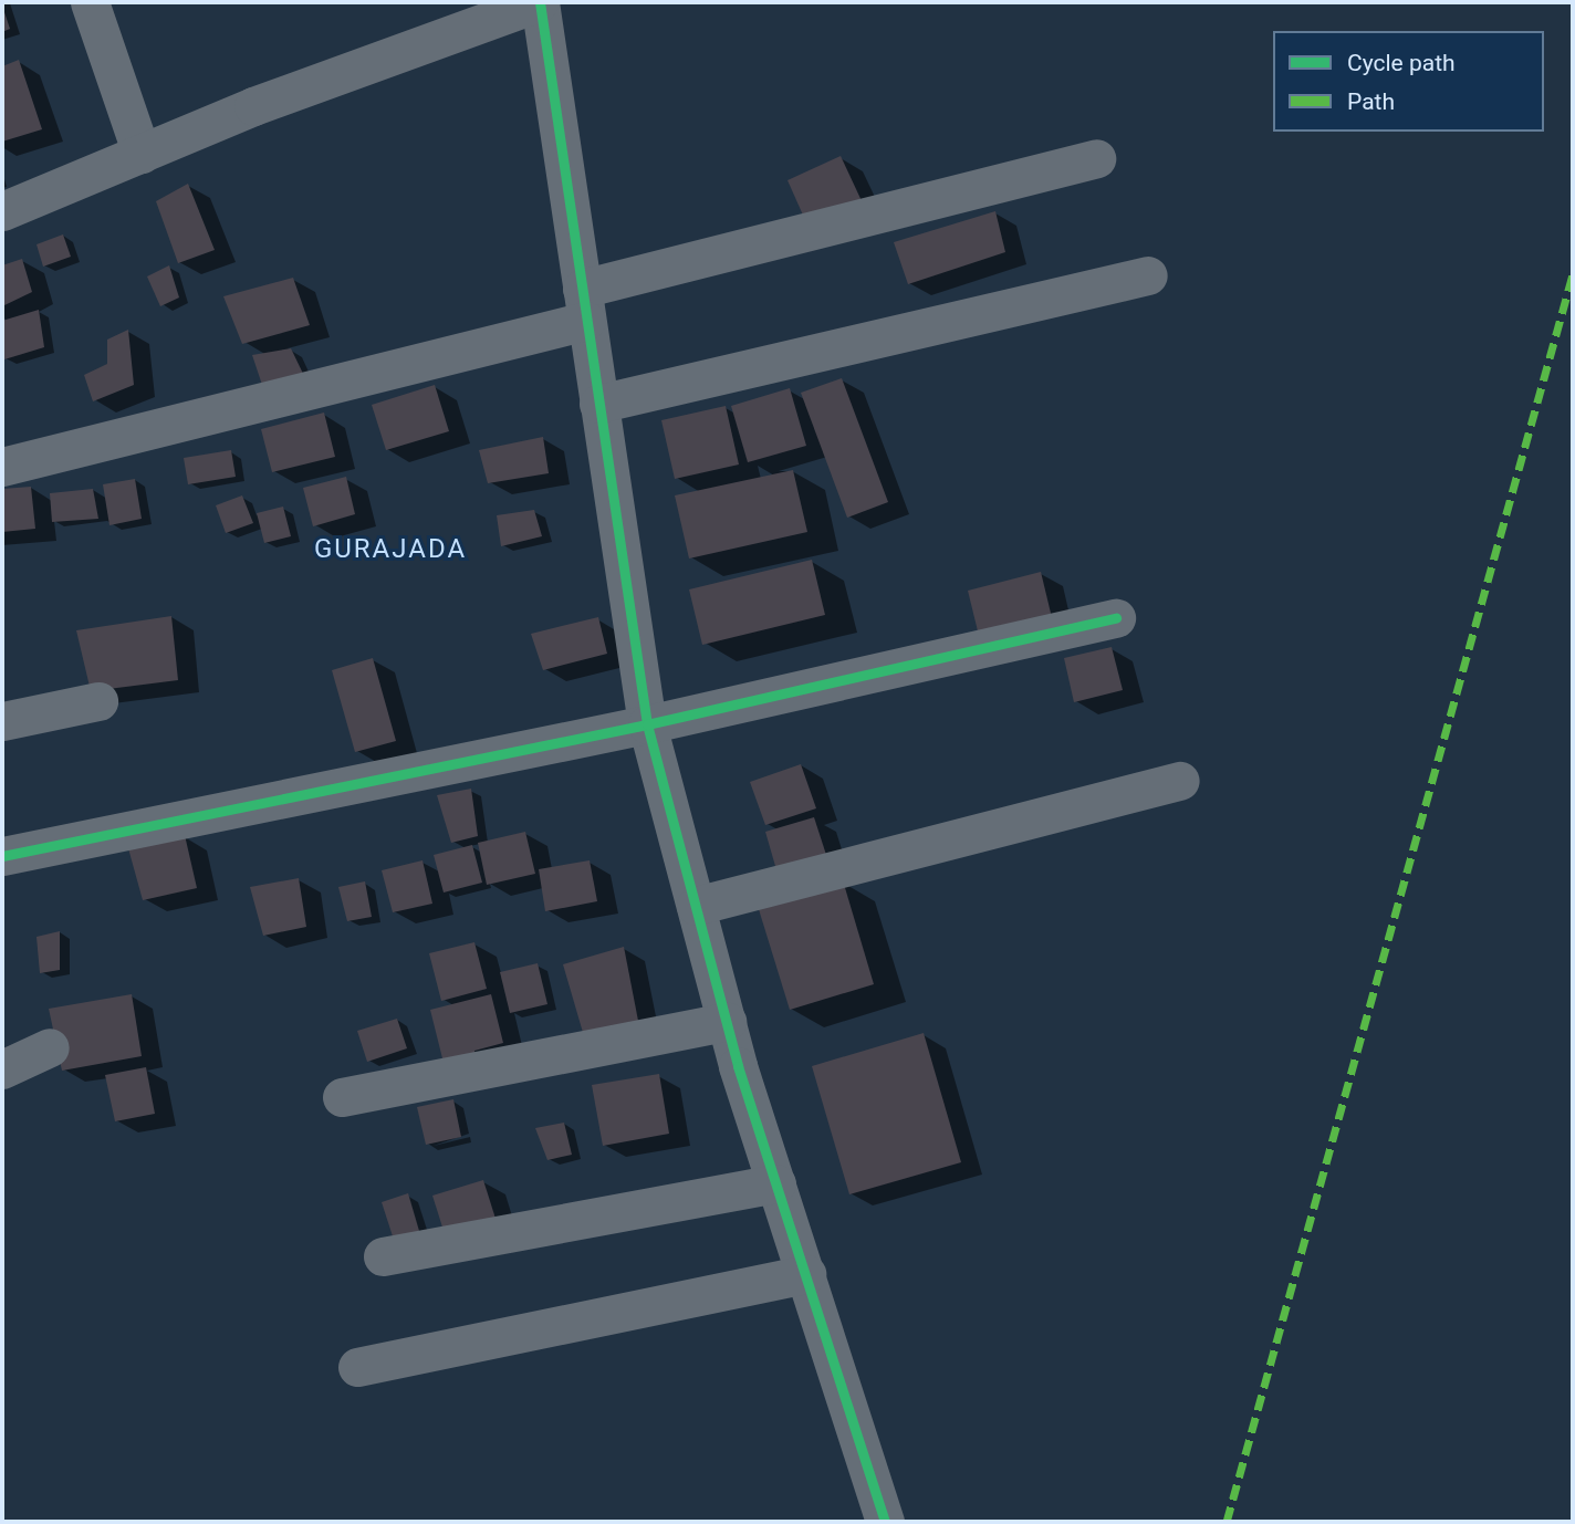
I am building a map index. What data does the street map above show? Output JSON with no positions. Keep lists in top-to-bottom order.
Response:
{
  "districts": ["GURAJADA"],
  "legend": ["Cycle path", "Path"]
}
